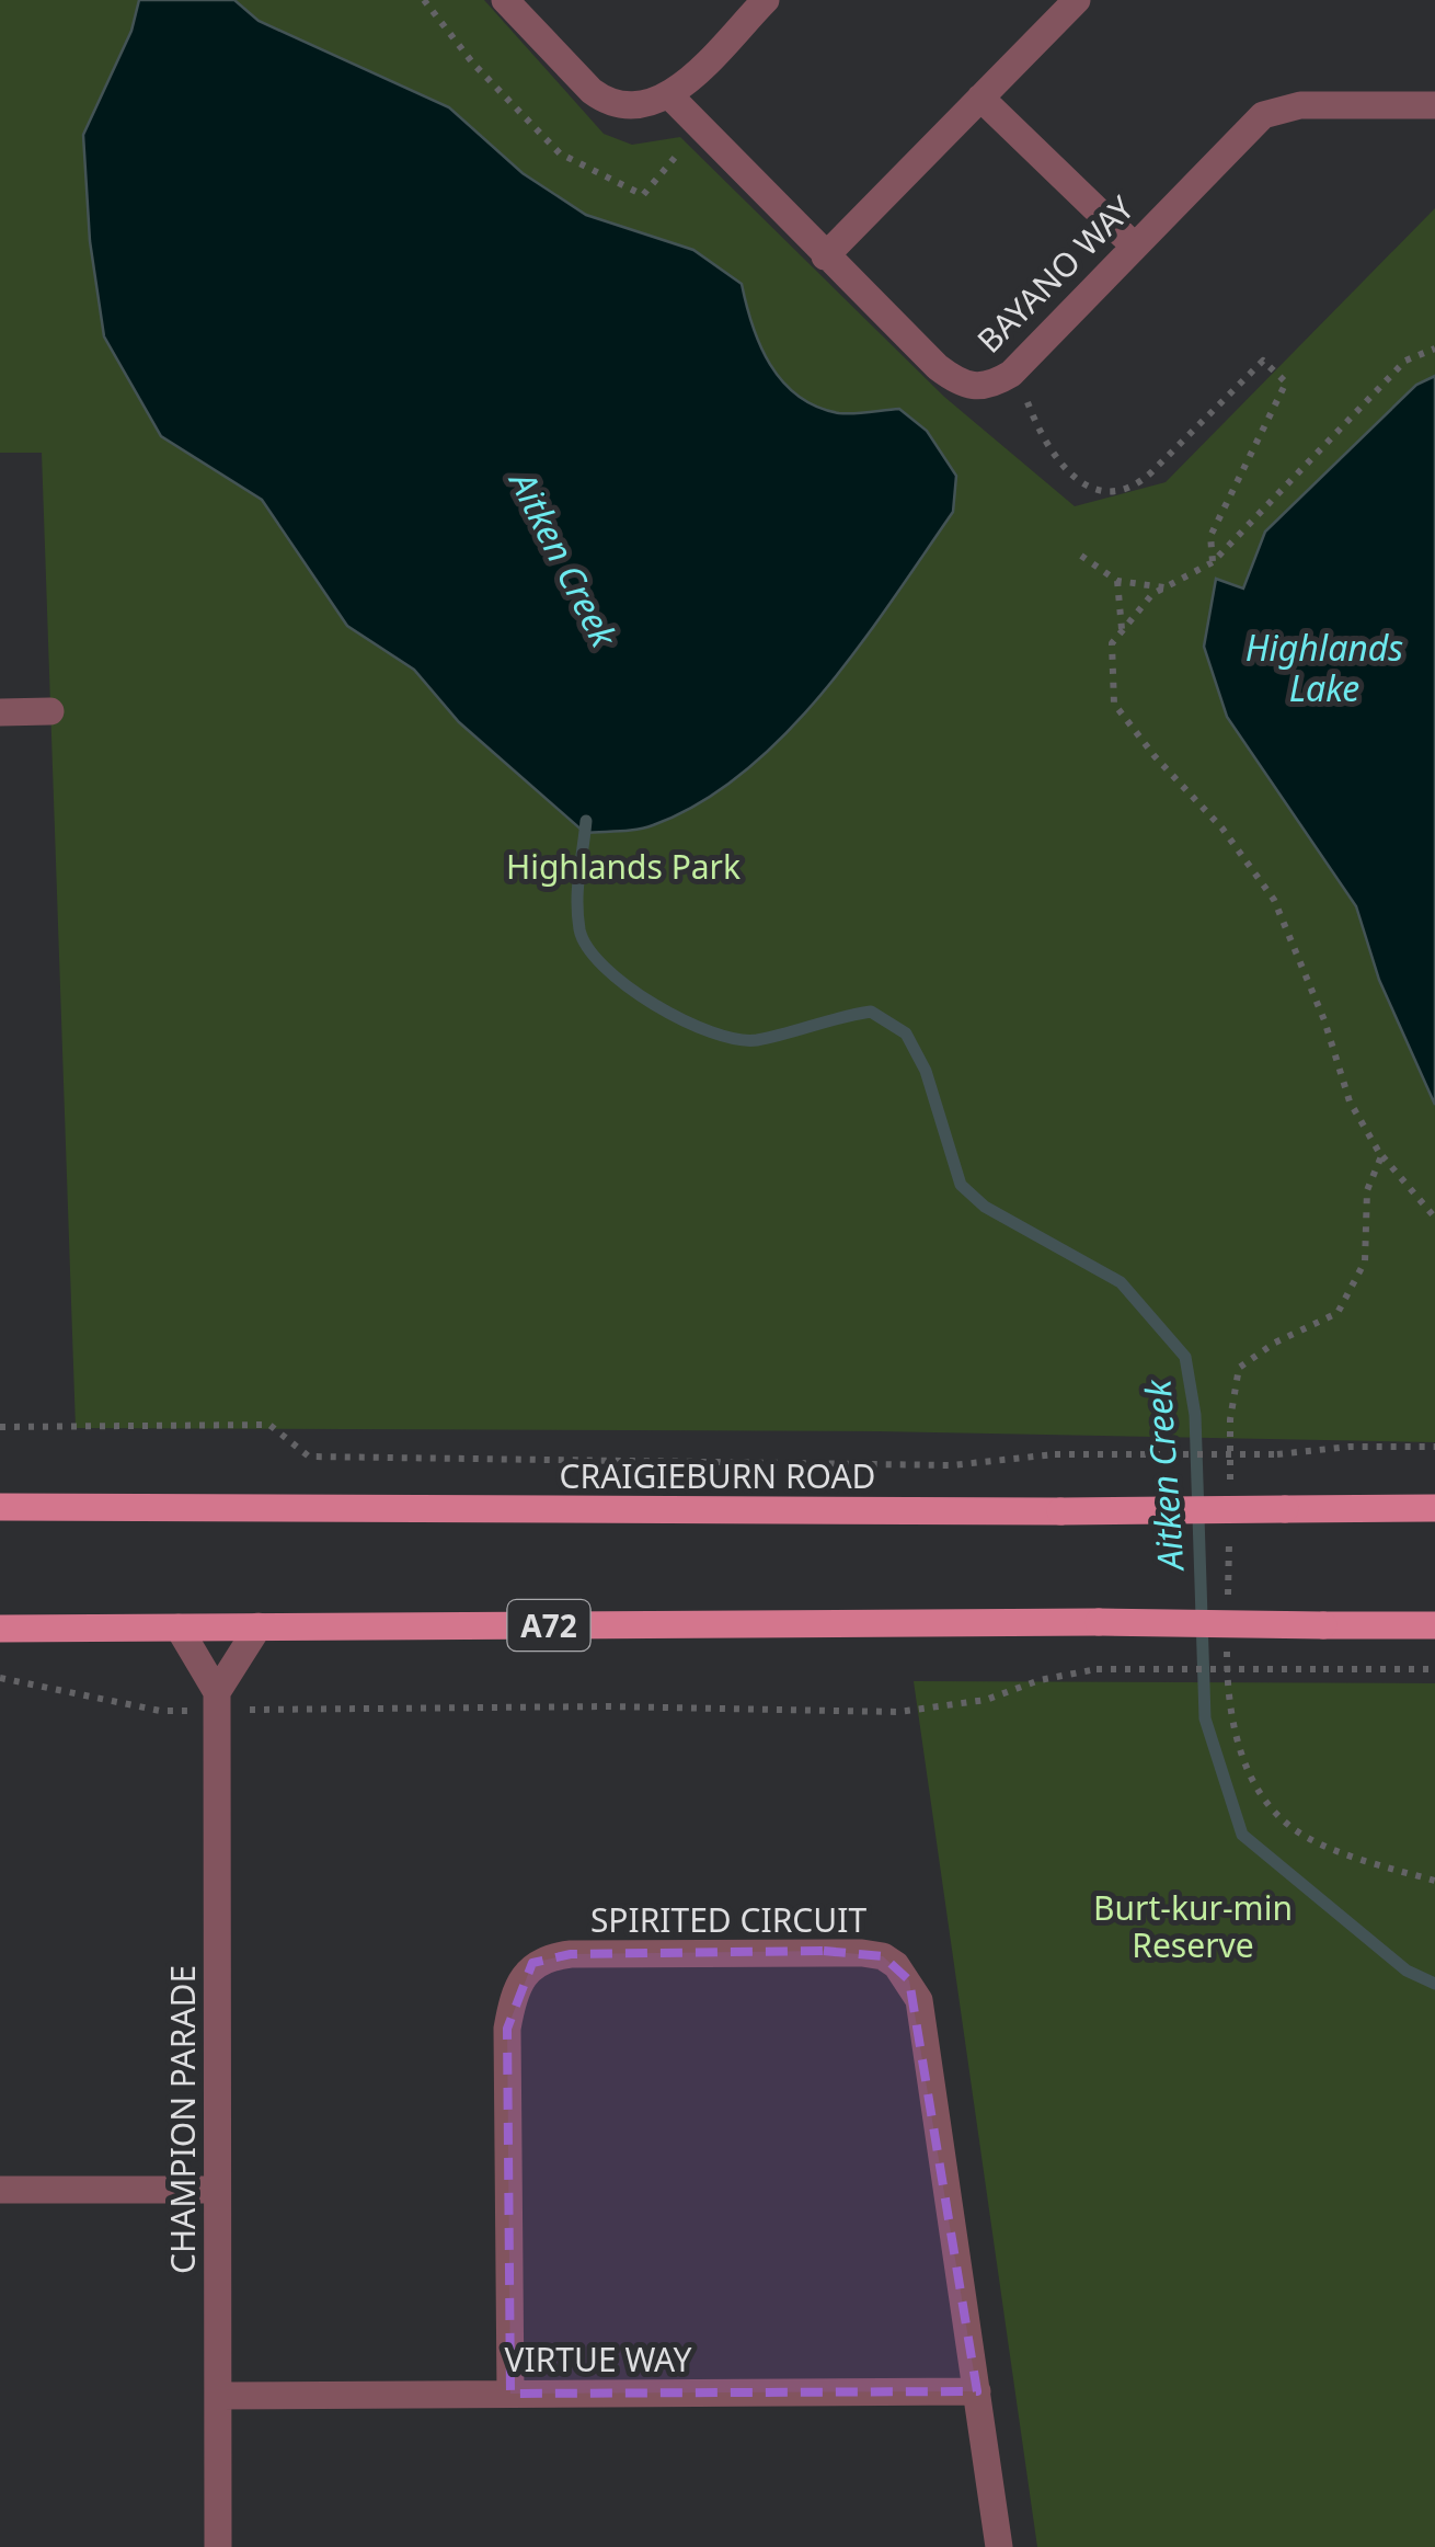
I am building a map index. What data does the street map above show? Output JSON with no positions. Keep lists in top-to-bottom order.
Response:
{
  "streets": {
    "main road": ["CRAIGIEBURN ROAD", "A72"],
    "street": [
      "BAYANO WAY",
      "SPIRITED CIRCUIT",
      "CHAMPION PARADE",
      "VIRTUE WAY"
    ]
  },
  "crossings": [
    ["SPIRITED CIRCUIT", "VIRTUE WAY"],
    ["CHAMPION PARADE", "VIRTUE WAY"]
  ],
  "water": ["Aitken Creek", "Highlands Lake"],
  "parks": ["Highlands Park", "Burt-kur-min Reserve"]
}
